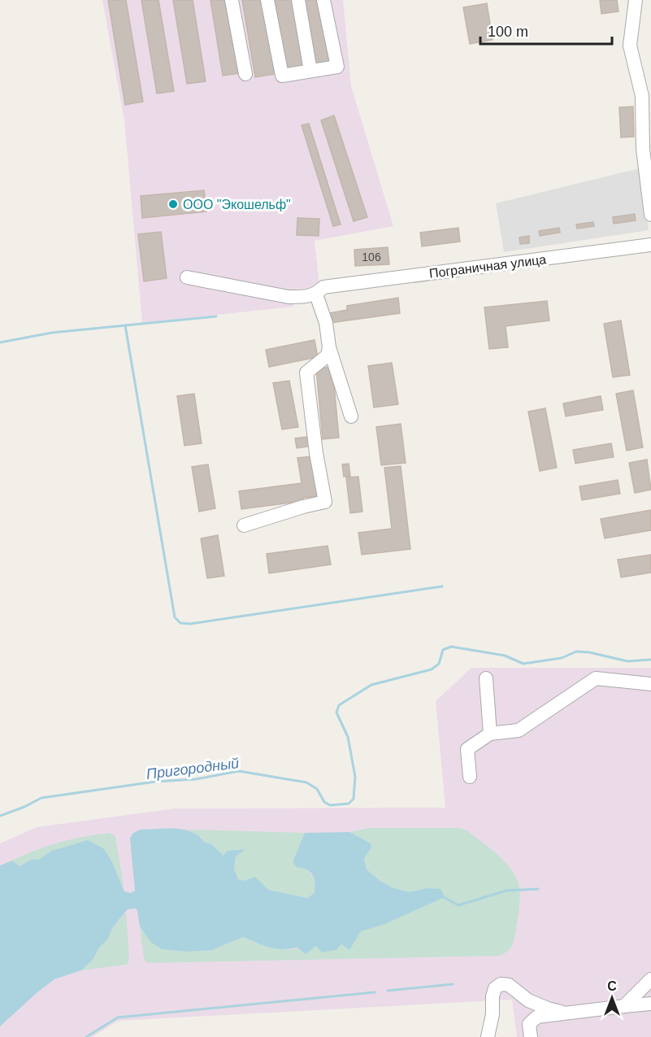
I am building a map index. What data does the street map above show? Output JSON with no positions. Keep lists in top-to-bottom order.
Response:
{
  "streets": {
    "street": ["Пограничная улица"]
  },
  "water": ["Пригородный"],
  "places": ["ООО \"Экошельф\""],
  "house_numbers": ["106"],
  "scale_bar": "100 m",
  "north": "top"
}
